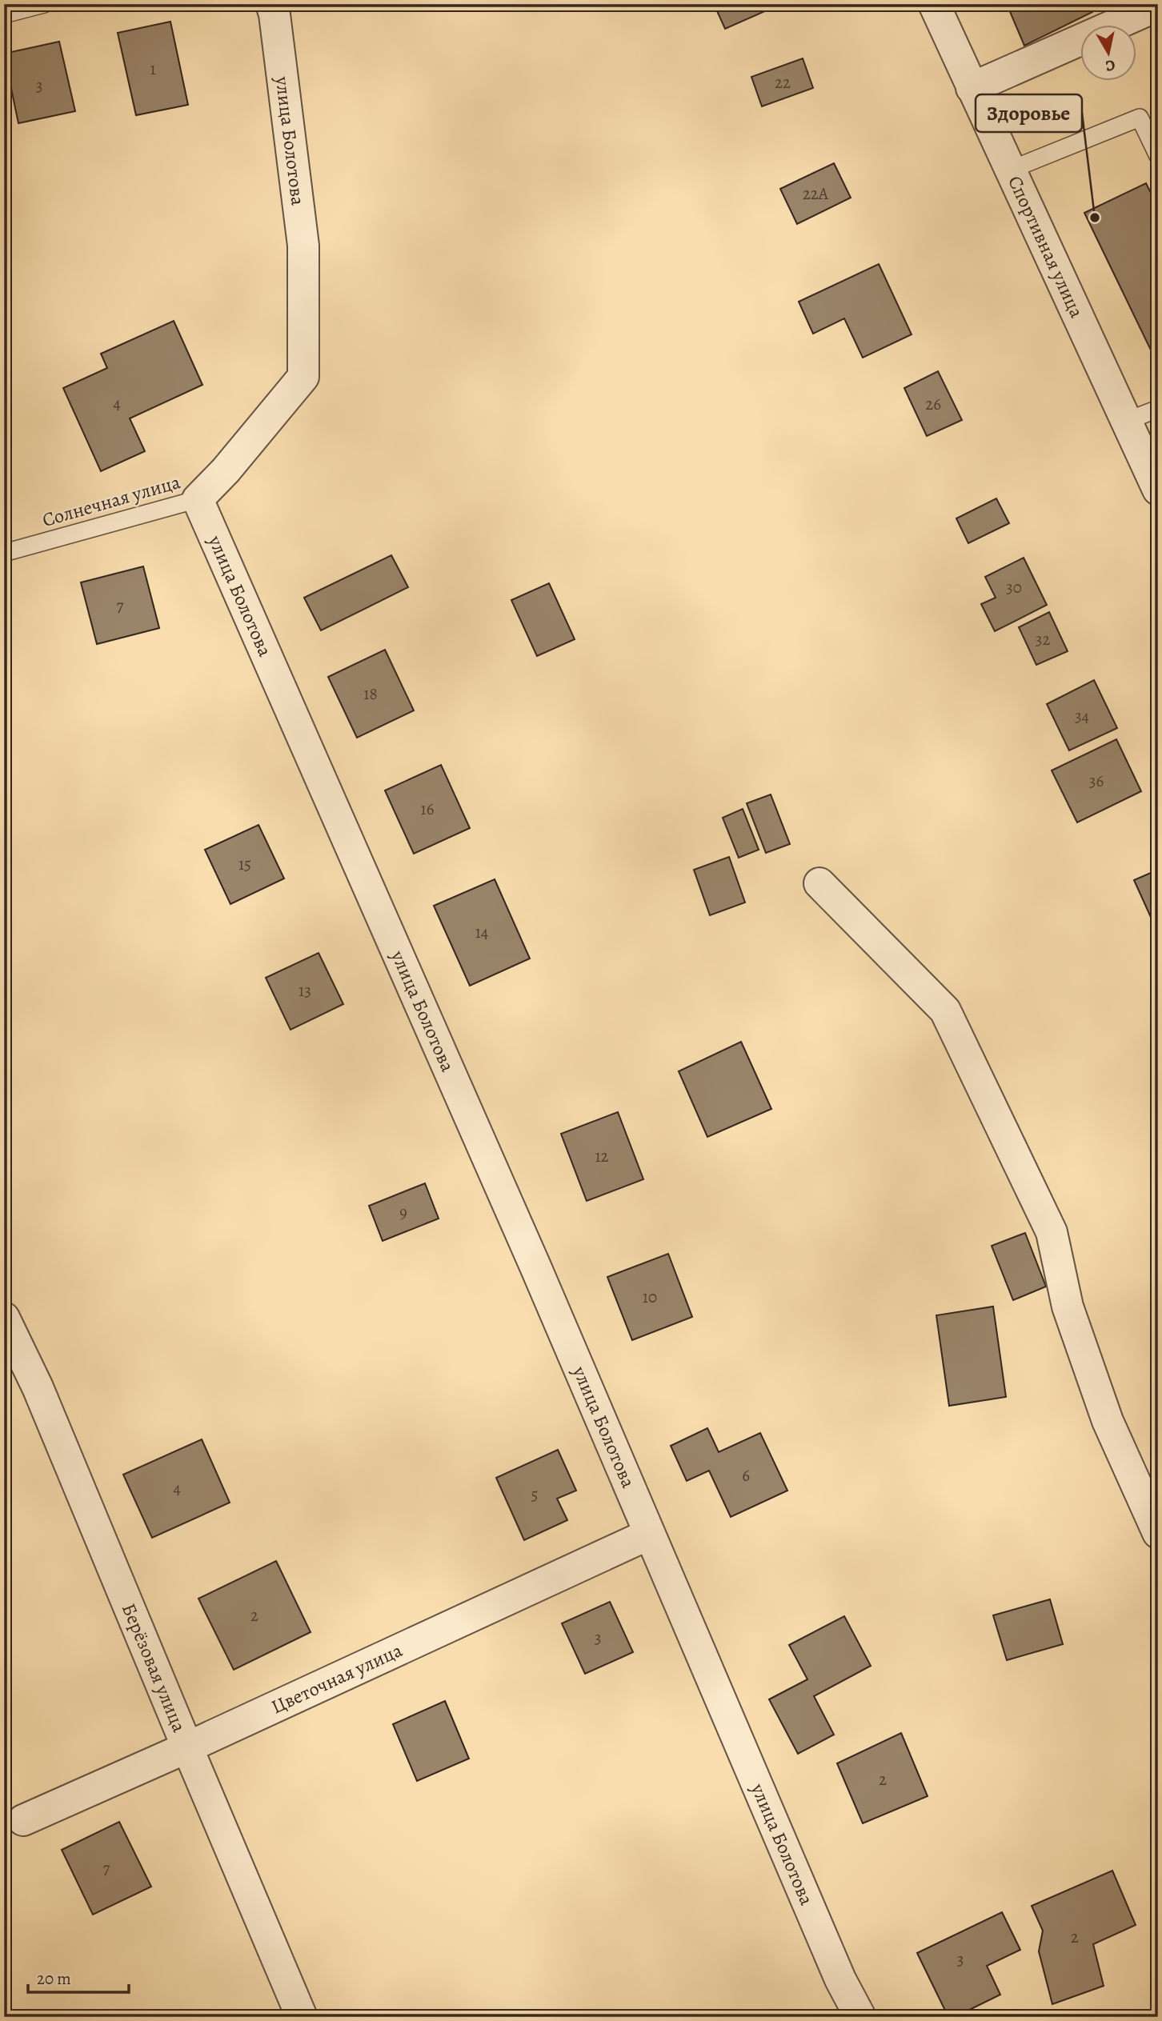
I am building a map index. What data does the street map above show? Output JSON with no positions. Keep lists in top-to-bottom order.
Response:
{
  "streets": {
    "street": [
      "улица Болотова",
      "Спортивная улица",
      "Берёзовая улица",
      "Цветочная улица"
    ],
    "lane": ["Солнечная улица"]
  },
  "crossings": [
    ["улица Болотова", "Солнечная улица"],
    ["улица Болотова", "Цветочная улица"],
    ["Берёзовая улица", "Цветочная улица"]
  ],
  "places": ["Здоровье"],
  "house_numbers": [
    "1",
    "22",
    "3",
    "22А",
    "4",
    "26",
    "30",
    "7",
    "32",
    "18",
    "34",
    "36",
    "16",
    "15",
    "14",
    "13",
    "12",
    "9",
    "10",
    "6",
    "4",
    "5",
    "2",
    "3",
    "2",
    "7",
    "2",
    "3"
  ],
  "scale_bar": "20 m",
  "north": "bottom"
}
